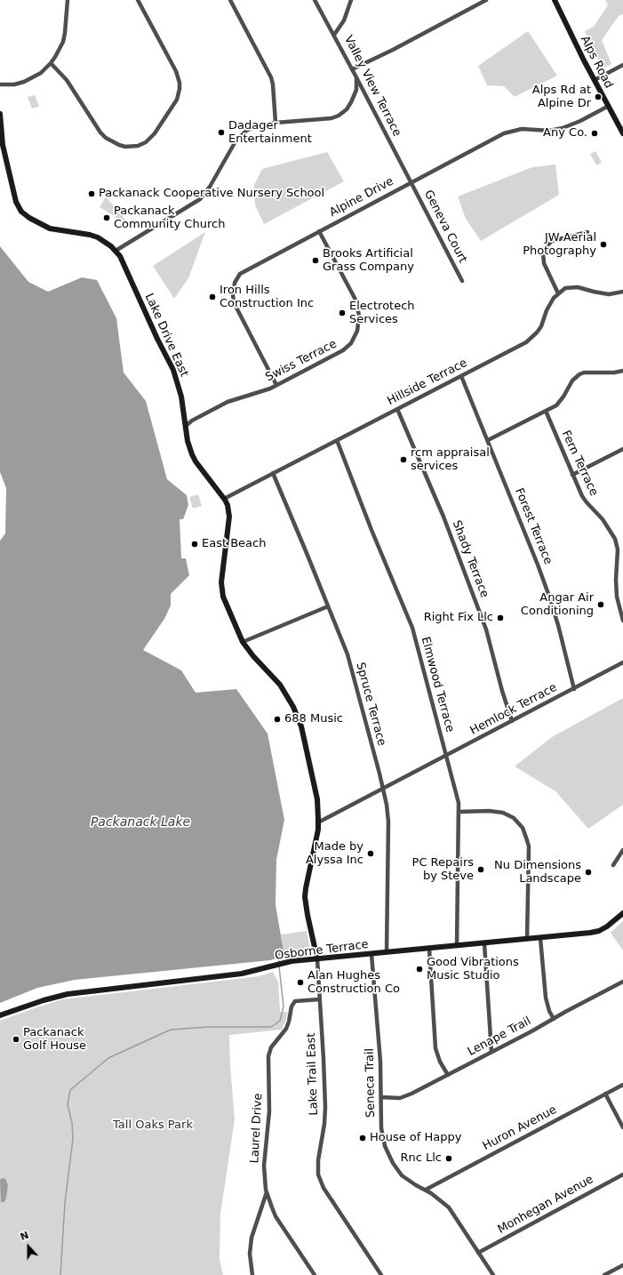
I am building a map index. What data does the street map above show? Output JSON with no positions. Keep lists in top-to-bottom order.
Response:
{
  "streets": {
    "street": [
      "Alps Road",
      "Valley View Terrace",
      "Alpine Drive",
      "Geneva Court",
      "Lake Drive East",
      "Swiss Terrace",
      "Hillside Terrace",
      "Fern Terrace",
      "Forest Terrace",
      "Shady Terrace",
      "Elmwood Terrace",
      "Spruce Terrace",
      "Hemlock Terrace",
      "Osborne Terrace",
      "Lenape Trail",
      "Lake Trail East",
      "Seneca Trail",
      "Laurel Drive",
      "Huron Avenue",
      "Monhegan Avenue"
    ]
  },
  "crossings": [
    ["Alps Road", "Alpine Drive"],
    ["Valley View Terrace", "Alpine Drive"],
    ["Valley View Terrace", "Geneva Court"],
    ["Alpine Drive", "Geneva Court"],
    ["Alpine Drive", "Swiss Terrace"],
    ["Lake Drive East", "Swiss Terrace"],
    ["Lake Drive East", "Hillside Terrace"],
    ["Lake Drive East", "Hemlock Terrace"],
    ["Lake Drive East", "Osborne Terrace"],
    ["Lake Drive East", "Lake Trail East"],
    ["Hillside Terrace", "Forest Terrace"],
    ["Hillside Terrace", "Shady Terrace"],
    ["Hillside Terrace", "Elmwood Terrace"],
    ["Hillside Terrace", "Spruce Terrace"],
    ["Forest Terrace", "Hemlock Terrace"],
    ["Shady Terrace", "Hemlock Terrace"],
    ["Elmwood Terrace", "Hemlock Terrace"],
    ["Elmwood Terrace", "Osborne Terrace"],
    ["Spruce Terrace", "Hemlock Terrace"],
    ["Spruce Terrace", "Osborne Terrace"],
    ["Osborne Terrace", "Lake Trail East"],
    ["Osborne Terrace", "Seneca Trail"],
    ["Lenape Trail", "Seneca Trail"],
    ["Lake Trail East", "Laurel Drive"],
    ["Seneca Trail", "Huron Avenue"],
    ["Seneca Trail", "Monhegan Avenue"]
  ],
  "water": ["Packanack Lake"],
  "parks": ["Tall Oaks Park"],
  "places": [
    "Alps Rd at Alpine Dr",
    "Dadager Entertainment",
    "Any Co.",
    "Packanack Cooperative Nursery School",
    "Packanack Community Church",
    "JW Aerial Photography",
    "Brooks Artificial Grass Company",
    "Iron Hills Construction Inc",
    "Electrotech Services",
    "rcm appraisal services",
    "East Beach",
    "Angar Air Conditioning",
    "Right Fix Llc",
    "688 Music",
    "Made by Alyssa Inc",
    "PC Repairs by Steve",
    "Nu Dimensions Landscape",
    "Good Vibrations Music Studio",
    "Alan Hughes Construction Co",
    "Packanack Golf House",
    "House of Happy",
    "Rnc Llc"
  ],
  "north": "top"
}
